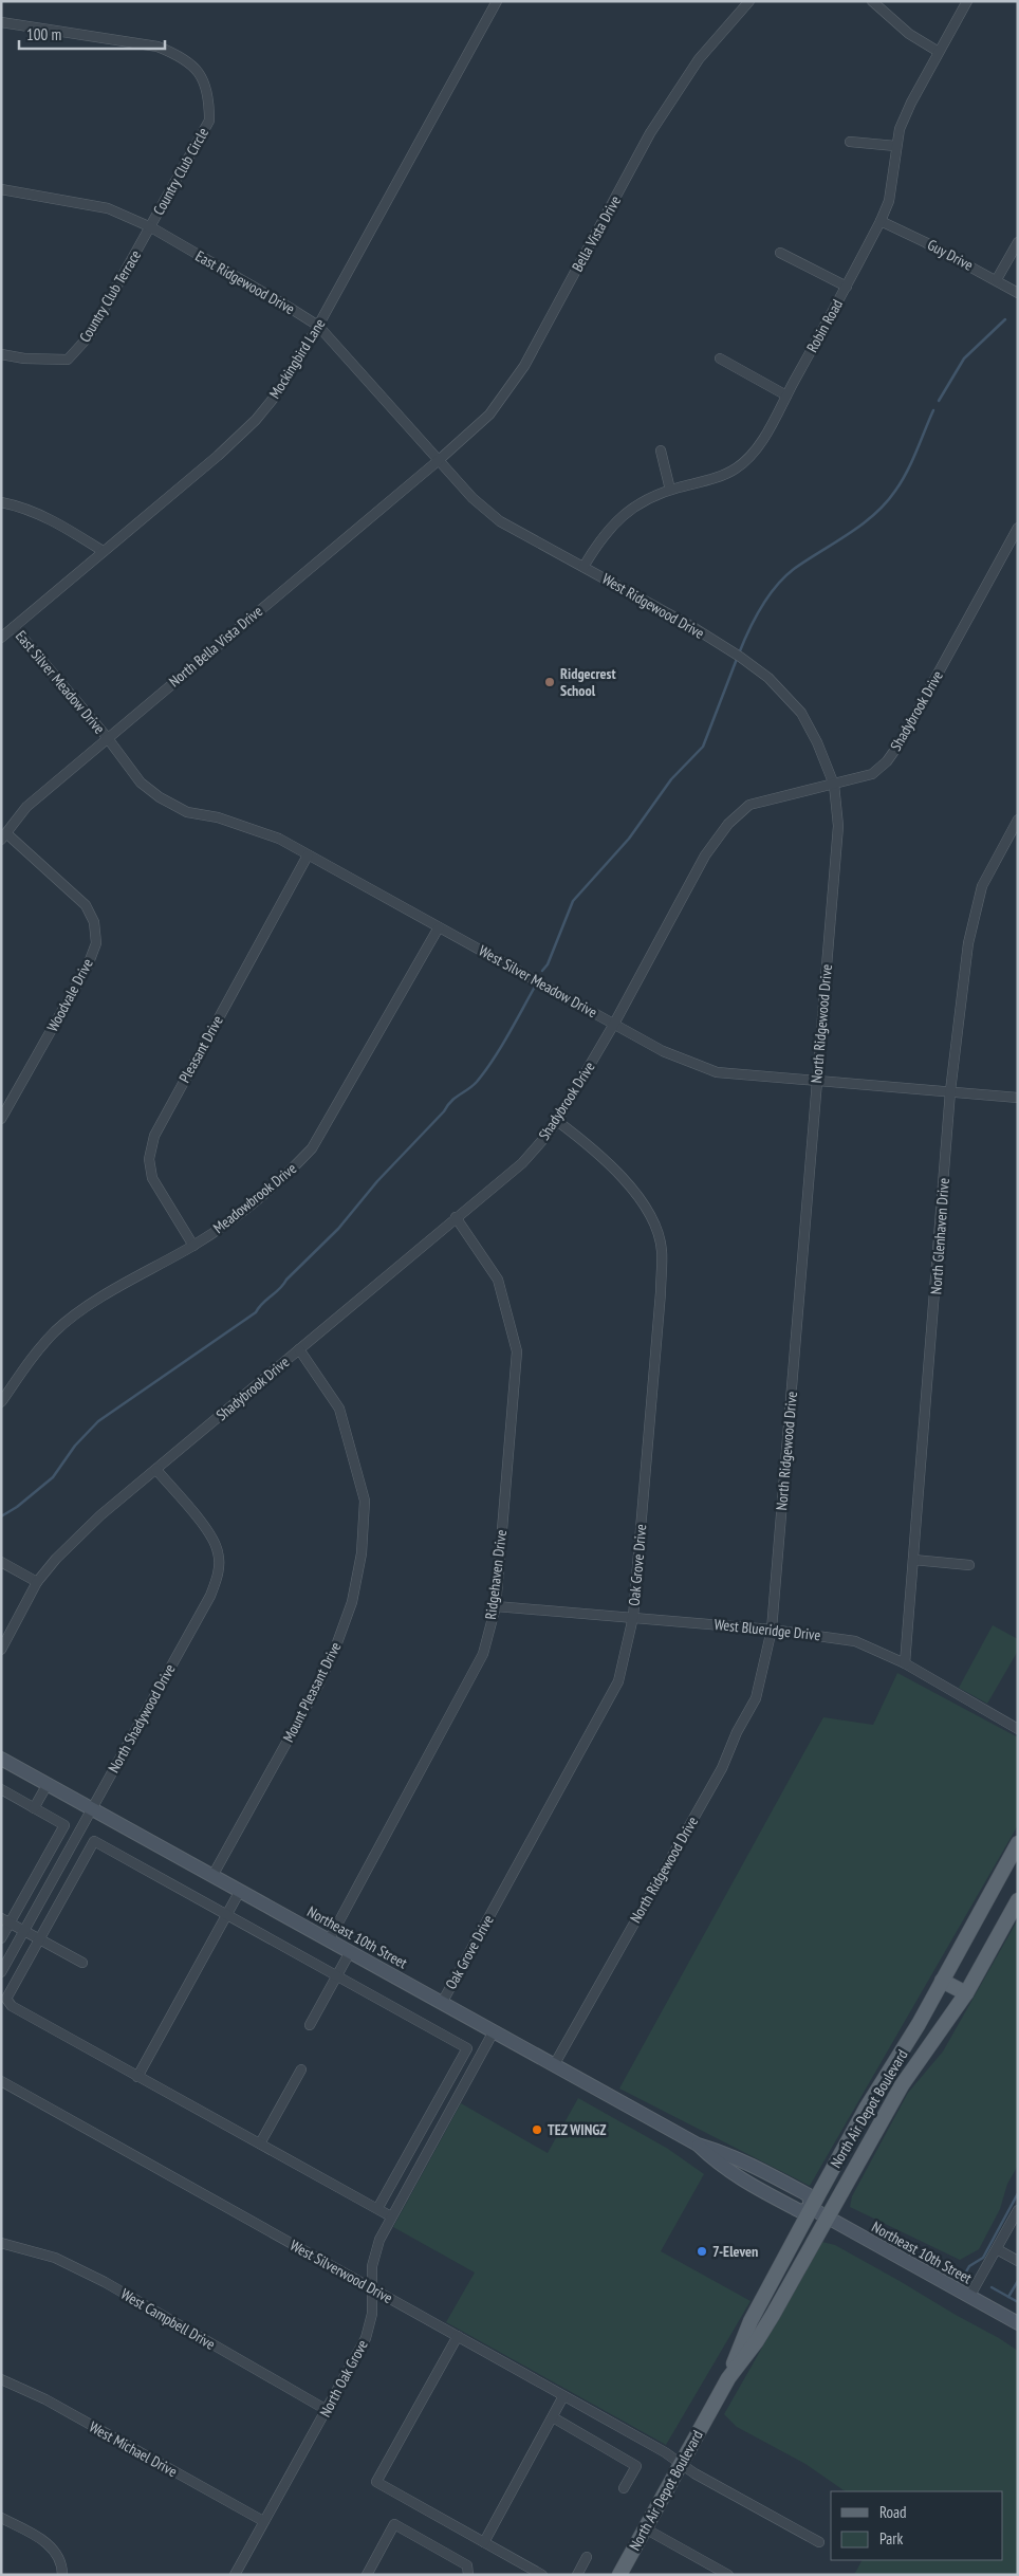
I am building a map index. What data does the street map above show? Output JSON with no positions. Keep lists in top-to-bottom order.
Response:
{
  "streets": {
    "main road": ["Northeast 10th Street", "North Air Depot Boulevard"],
    "street": [
      "Country Club Circle",
      "Bella Vista Drive",
      "Guy Drive",
      "East Ridgewood Drive",
      "Country Club Terrace",
      "Robin Road",
      "Mockingbird Lane",
      "West Ridgewood Drive",
      "North Bella Vista Drive",
      "East Silver Meadow Drive",
      "Shadybrook Drive",
      "West Silver Meadow Drive",
      "Woodvale Drive",
      "North Ridgewood Drive",
      "Pleasant Drive",
      "Meadowbrook Drive",
      "North Glenhaven Drive",
      "Oak Grove Drive",
      "Ridgehaven Drive",
      "West Blueridge Drive",
      "Mount Pleasant Drive",
      "North Shadywood Drive",
      "West Silverwood Drive",
      "West Campbell Drive",
      "North Oak Grove",
      "West Michael Drive"
    ]
  },
  "crossings": [
    ["Country Club Circle", "East Ridgewood Drive"],
    ["Country Club Circle", "Country Club Terrace"],
    ["Bella Vista Drive", "East Ridgewood Drive"],
    ["Bella Vista Drive", "West Ridgewood Drive"],
    ["Bella Vista Drive", "North Bella Vista Drive"],
    ["Guy Drive", "Robin Road"],
    ["East Ridgewood Drive", "Country Club Terrace"],
    ["East Ridgewood Drive", "Mockingbird Lane"],
    ["East Ridgewood Drive", "West Ridgewood Drive"],
    ["East Ridgewood Drive", "North Bella Vista Drive"],
    ["Robin Road", "West Ridgewood Drive"],
    ["Mockingbird Lane", "East Silver Meadow Drive"],
    ["West Ridgewood Drive", "North Bella Vista Drive"],
    ["West Ridgewood Drive", "Shadybrook Drive"],
    ["West Ridgewood Drive", "North Ridgewood Drive"],
    ["North Bella Vista Drive", "East Silver Meadow Drive"],
    ["North Bella Vista Drive", "West Silver Meadow Drive"],
    ["North Bella Vista Drive", "Woodvale Drive"],
    ["East Silver Meadow Drive", "West Silver Meadow Drive"],
    ["Shadybrook Drive", "West Silver Meadow Drive"],
    ["Shadybrook Drive", "North Ridgewood Drive"],
    ["Shadybrook Drive", "Oak Grove Drive"],
    ["Shadybrook Drive", "Ridgehaven Drive"],
    ["Shadybrook Drive", "Mount Pleasant Drive"],
    ["Shadybrook Drive", "North Shadywood Drive"],
    ["West Silver Meadow Drive", "North Ridgewood Drive"],
    ["West Silver Meadow Drive", "Pleasant Drive"],
    ["West Silver Meadow Drive", "Meadowbrook Drive"],
    ["West Silver Meadow Drive", "North Glenhaven Drive"],
    ["North Ridgewood Drive", "West Blueridge Drive"],
    ["North Ridgewood Drive", "Northeast 10th Street"],
    ["Pleasant Drive", "Meadowbrook Drive"],
    ["North Glenhaven Drive", "West Blueridge Drive"],
    ["Oak Grove Drive", "West Blueridge Drive"],
    ["Oak Grove Drive", "Northeast 10th Street"],
    ["Ridgehaven Drive", "West Blueridge Drive"],
    ["Ridgehaven Drive", "Northeast 10th Street"],
    ["Mount Pleasant Drive", "Northeast 10th Street"],
    ["North Shadywood Drive", "Northeast 10th Street"],
    ["Northeast 10th Street", "North Air Depot Boulevard"],
    ["Northeast 10th Street", "North Oak Grove"],
    ["North Air Depot Boulevard", "West Silverwood Drive"],
    ["West Silverwood Drive", "North Oak Grove"],
    ["West Campbell Drive", "North Oak Grove"],
    ["North Oak Grove", "West Michael Drive"]
  ],
  "places": ["Ridgecrest School", "TEZ WINGZ", "7-Eleven"],
  "legend": ["Road", "Park"],
  "scale_bar": "100 m"
}
